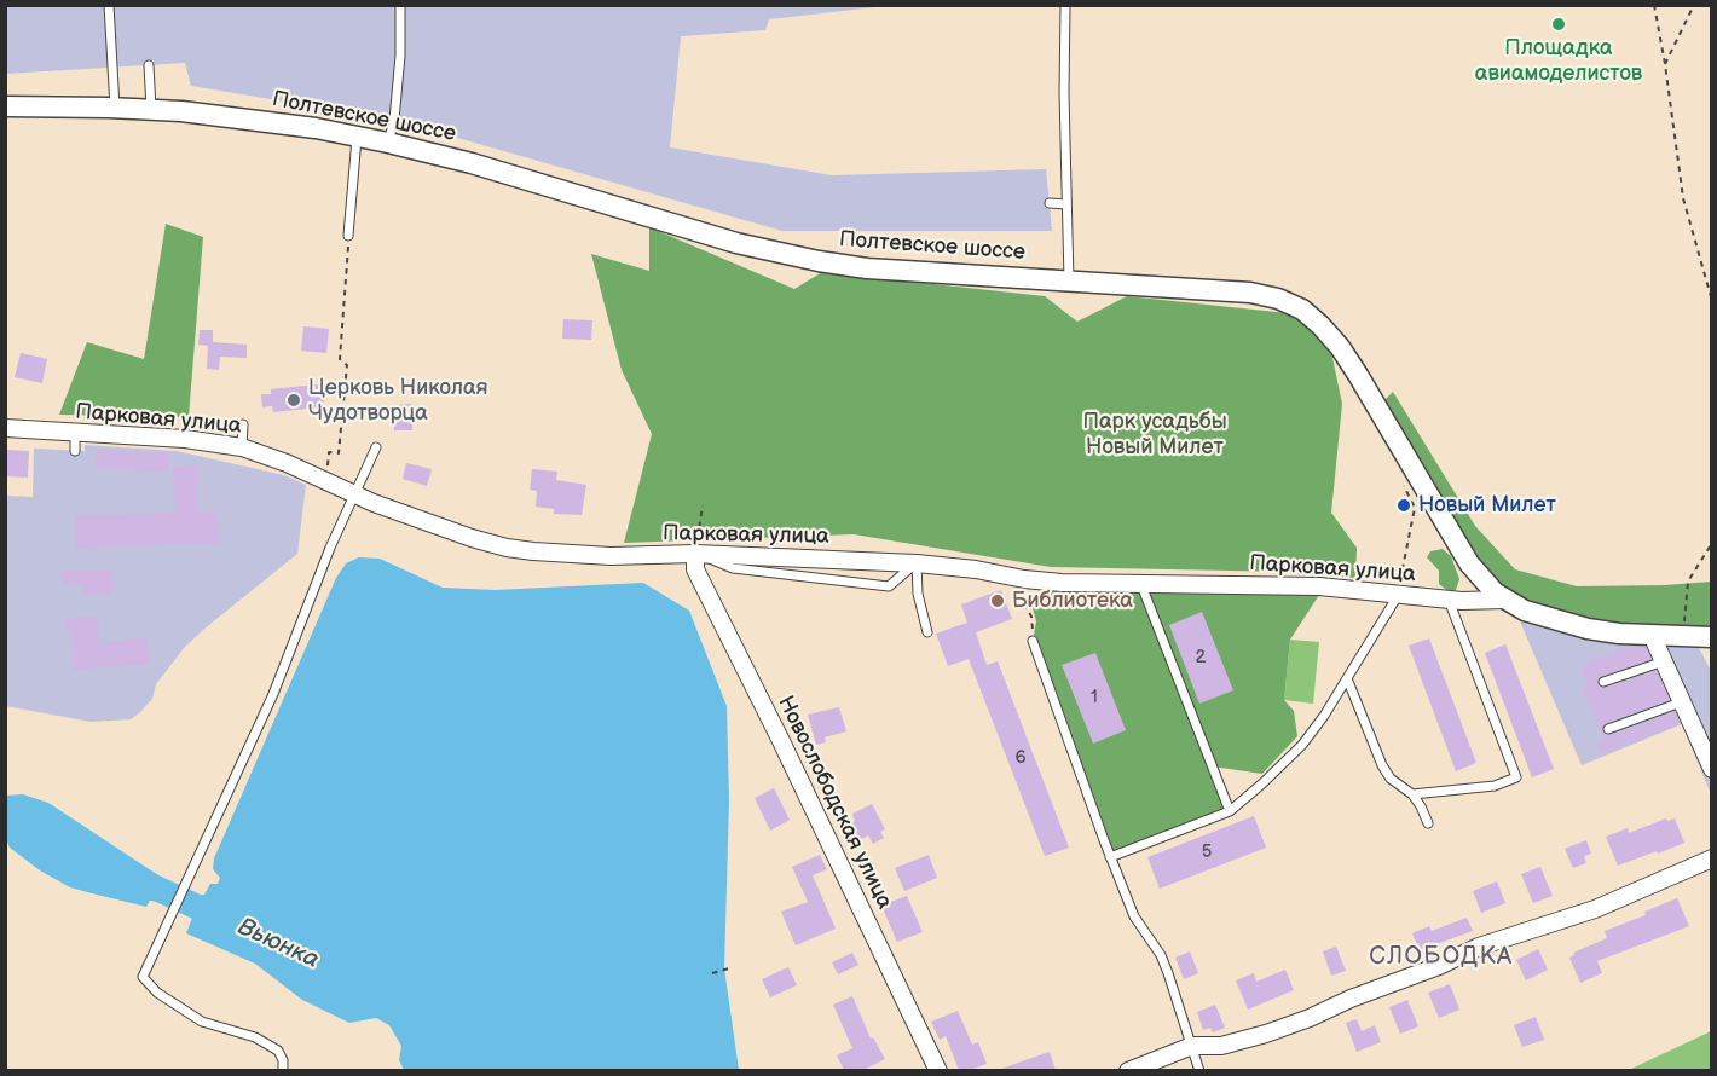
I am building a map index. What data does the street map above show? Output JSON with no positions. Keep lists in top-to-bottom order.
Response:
{
  "streets": {
    "street": ["Полтевское шоссе", "Парковая улица", "Новослободская улица"]
  },
  "crossings": [
    ["Полтевское шоссе", "Парковая улица"],
    ["Парковая улица", "Новослободская улица"]
  ],
  "districts": ["СЛОБОДКА"],
  "water": ["Вьюнка"],
  "parks": ["Парк усадьбы Новый Милет"],
  "places": [
    "Площадка авиамоделистов",
    "Церковь Николая Чудотворца",
    "Новый Милет",
    "Библиотека"
  ],
  "house_numbers": [
    "2",
    "1",
    "6",
    "5"
  ]
}
